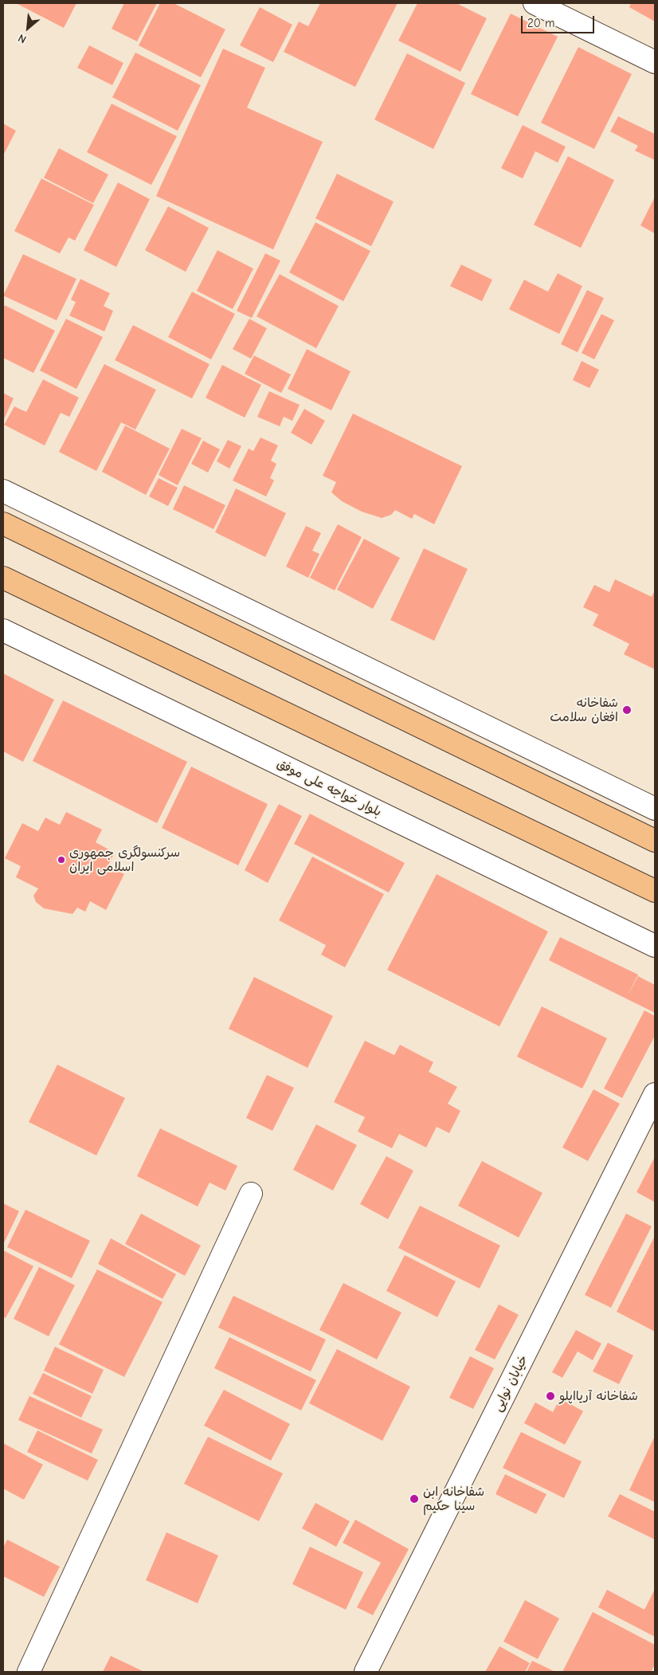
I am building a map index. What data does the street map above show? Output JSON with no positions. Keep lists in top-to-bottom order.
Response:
{
  "streets": {
    "street": ["بلوار خواجه علی موفق", "خیابان نوایی"]
  },
  "places": [
    "شفاخانه افغان سلامت",
    "سرکنسولگری جمهوری اسلامی ایران",
    "شفاخانه آریااپلو",
    "شفاخانه ابن سینا حکیم"
  ],
  "scale_bar": "20 m",
  "north": "bottom left"
}
